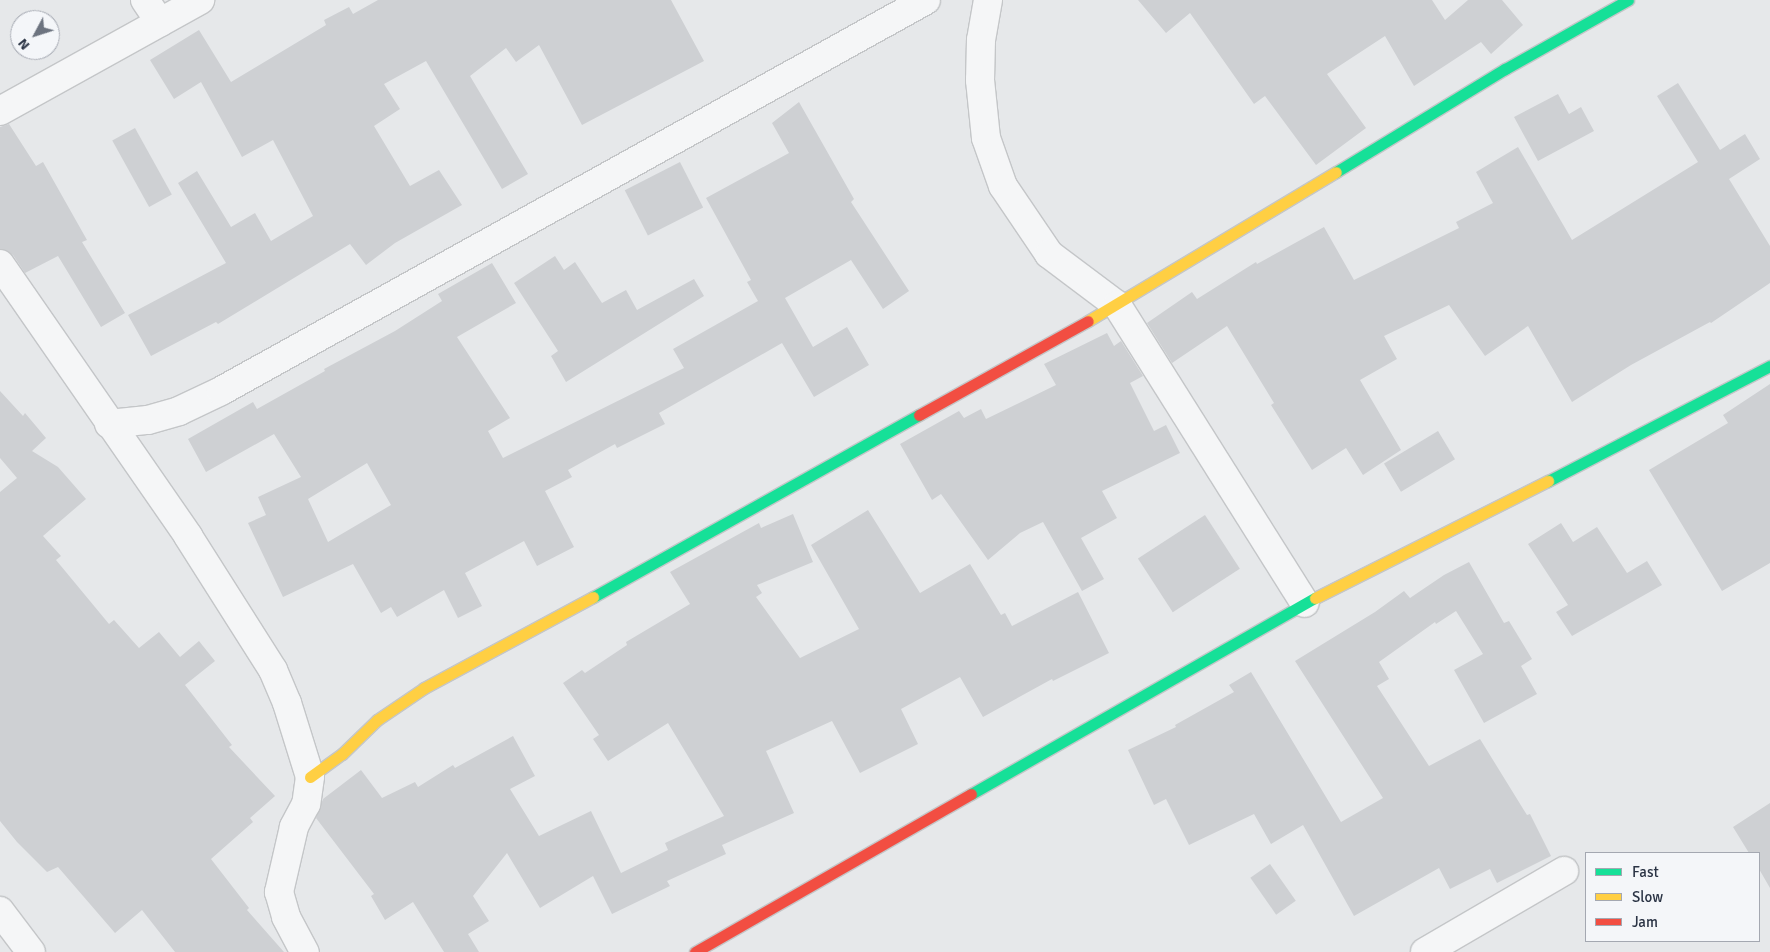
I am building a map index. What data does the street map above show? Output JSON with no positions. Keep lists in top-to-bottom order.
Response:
{
  "legend": ["Fast", "Slow", "Jam"],
  "north": "bottom left"
}
